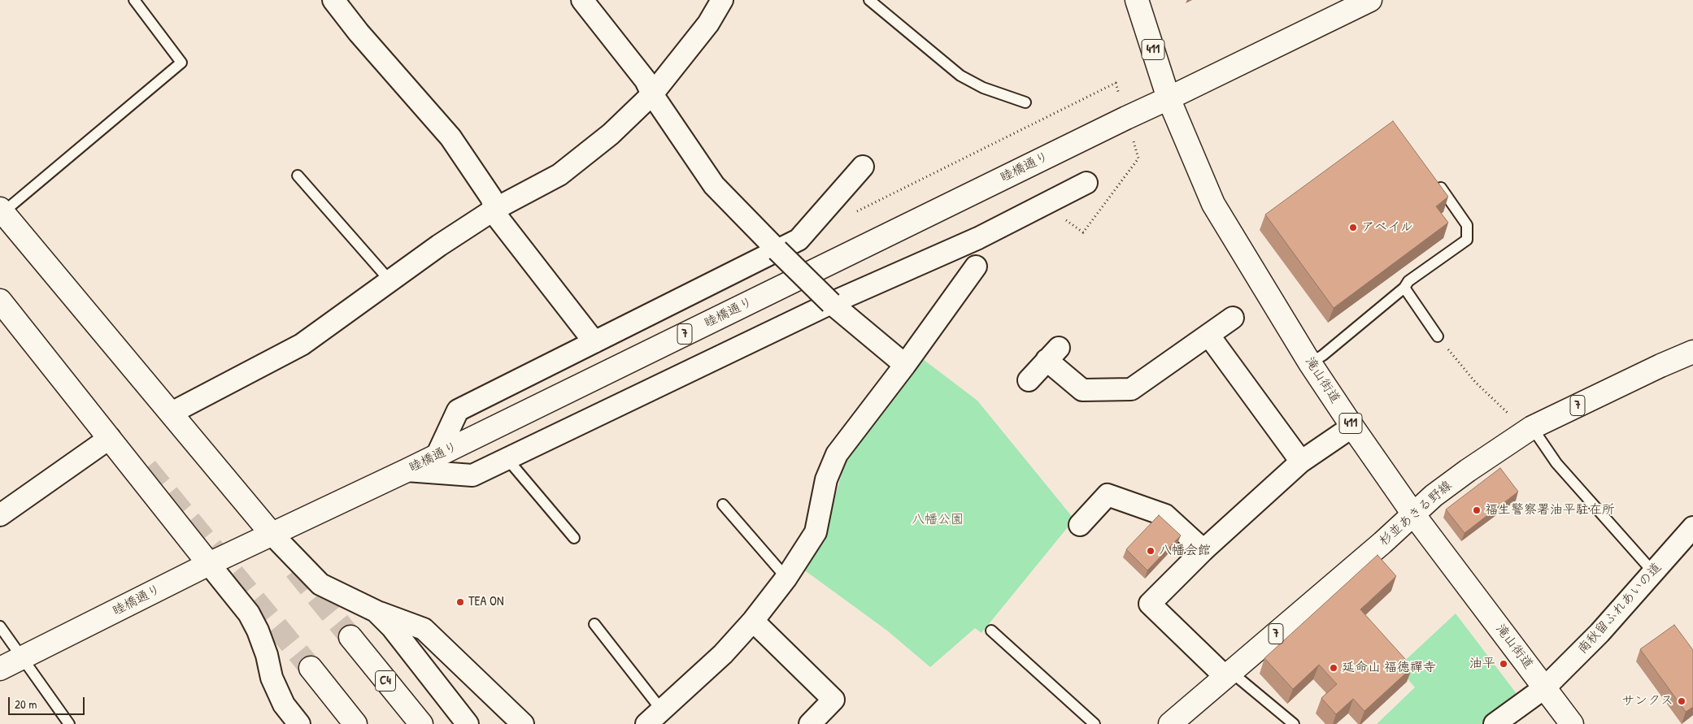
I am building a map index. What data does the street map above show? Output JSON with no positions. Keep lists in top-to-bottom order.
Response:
{
  "streets": {
    "main road": [
      "411",
      "睦橋通り",
      "7",
      "滝山街道",
      "杉並あきる野線",
      "C4"
    ],
    "street": ["南秋留ふれあいの道"]
  },
  "crossings": [
    ["睦橋通り", "滝山街道"],
    ["滝山街道", "杉並あきる野線"],
    ["滝山街道", "南秋留ふれあいの道"]
  ],
  "parks": ["八幡公園"],
  "places": [
    "アベイル",
    "福生警察署油平駐在所",
    "八幡会館",
    "TEA ON",
    "油平",
    "延命山 福德禪寺",
    "サンクス"
  ],
  "scale_bar": "20 m"
}
